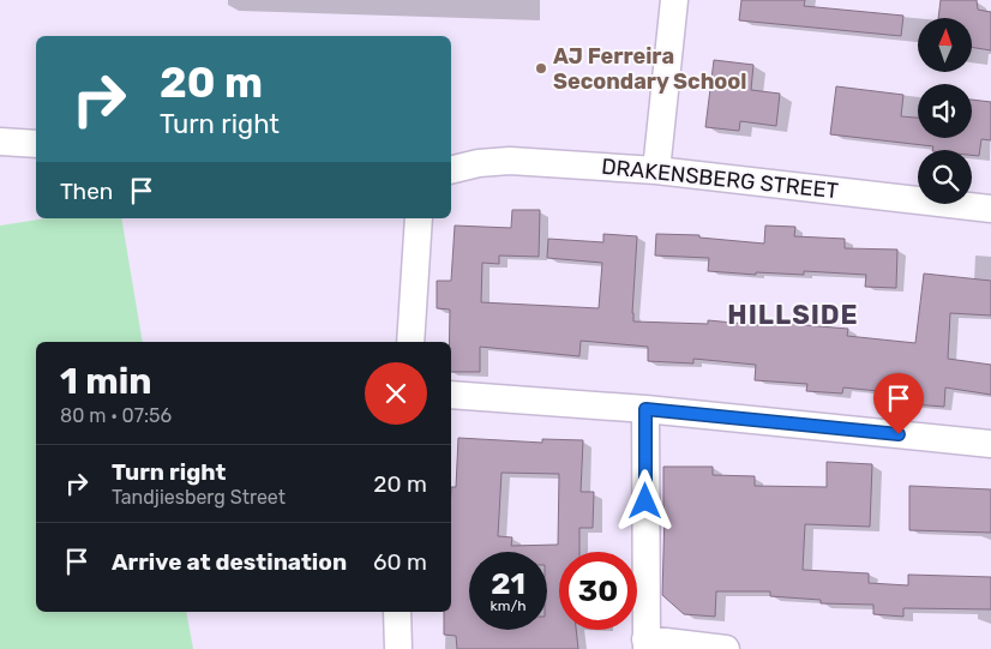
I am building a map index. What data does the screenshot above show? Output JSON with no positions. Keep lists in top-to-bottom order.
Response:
{
  "streets": {
    "street": ["DRAKENSBERG STREET"]
  },
  "districts": ["HILLSIDE"],
  "places": ["AJ Ferreira Secondary School"],
  "north": "top",
  "page": {
    "turn": ["20 m", "Turn right"],
    "then": "Then",
    "heading": ["1 min", "80 m · 07:56"],
    "list": [
      {
        "name": "Turn right",
        "note": "Tandjiesberg Street",
        "value": "20 m"
      },
      {
        "name": "Arrive at destination",
        "value": "60 m"
      }
    ],
    "speed": "21 km/h",
    "limit": "30"
  }
}
